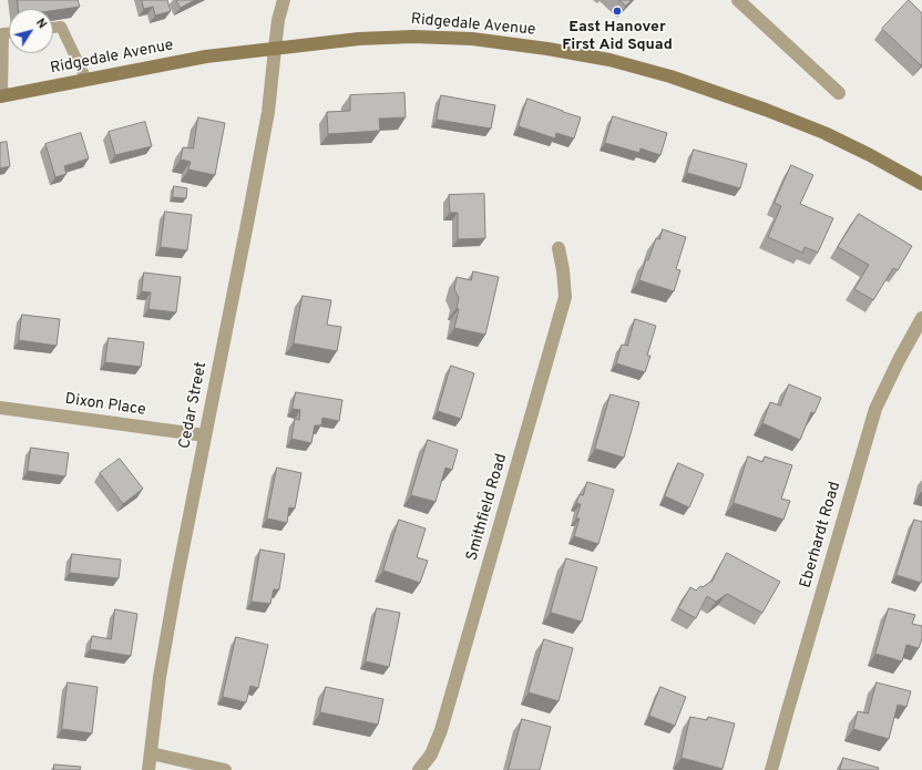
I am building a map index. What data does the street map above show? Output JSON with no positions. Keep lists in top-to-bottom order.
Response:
{
  "streets": {
    "main road": ["Ridgedale Avenue"],
    "street": [
      "Dixon Place",
      "Cedar Street",
      "Smithfield Road",
      "Eberhardt Road"
    ]
  },
  "crossings": [
    ["Ridgedale Avenue", "Cedar Street"],
    ["Dixon Place", "Cedar Street"]
  ],
  "places": ["East Hanover First Aid Squad"],
  "north": "top right"
}
